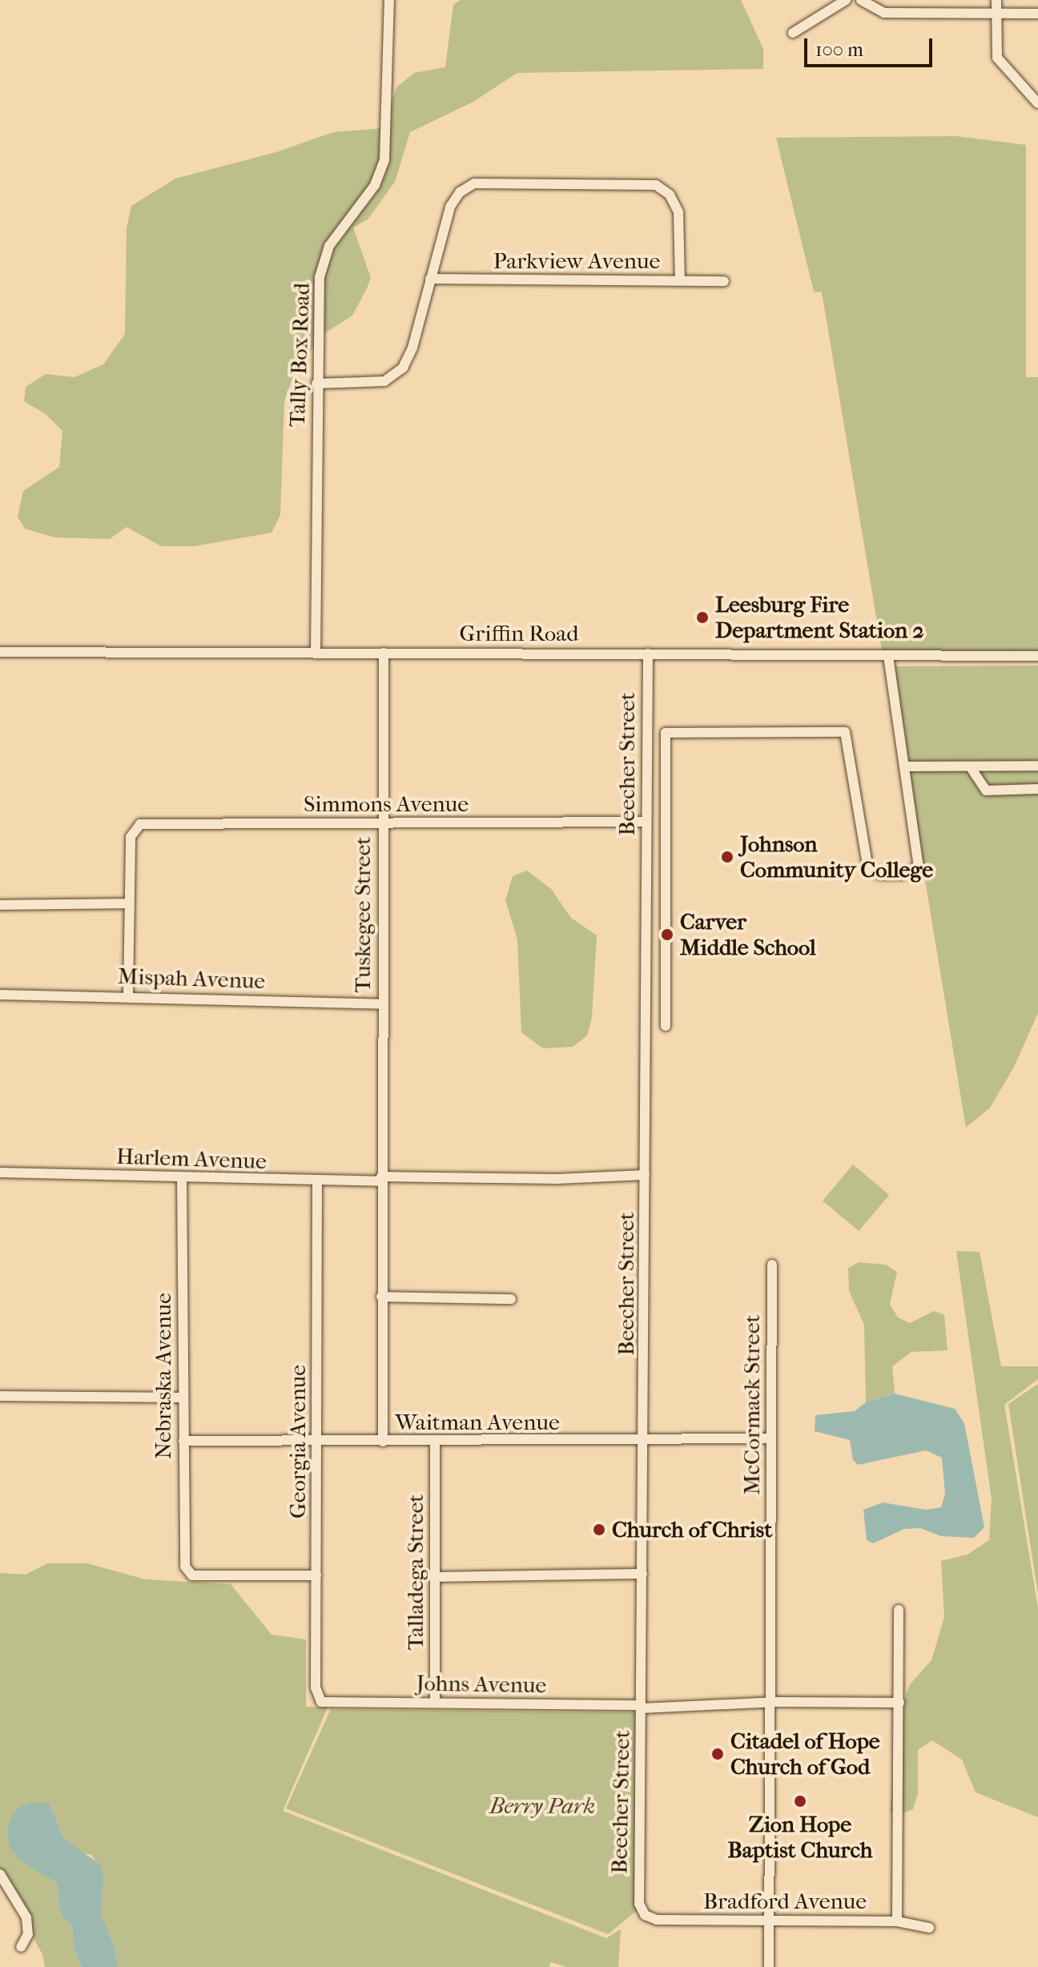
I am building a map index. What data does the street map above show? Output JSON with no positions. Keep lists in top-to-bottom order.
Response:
{
  "streets": {
    "street": [
      "Parkview Avenue",
      "Tally Box Road",
      "Griffin Road",
      "Beecher Street",
      "Simmons Avenue",
      "Tuskegee Street",
      "Mispah Avenue",
      "Harlem Avenue",
      "Nebraska Avenue",
      "McCormack Street",
      "Waitman Avenue",
      "Georgia Avenue",
      "Talladega Street",
      "Johns Avenue",
      "Bradford Avenue"
    ]
  },
  "crossings": [
    ["Tally Box Road", "Griffin Road"],
    ["Griffin Road", "Beecher Street"],
    ["Griffin Road", "Tuskegee Street"],
    ["Beecher Street", "Simmons Avenue"],
    ["Beecher Street", "Harlem Avenue"],
    ["Beecher Street", "Waitman Avenue"],
    ["Beecher Street", "Johns Avenue"],
    ["Beecher Street", "Bradford Avenue"],
    ["Simmons Avenue", "Tuskegee Street"],
    ["Tuskegee Street", "Mispah Avenue"],
    ["Tuskegee Street", "Harlem Avenue"],
    ["Tuskegee Street", "Waitman Avenue"],
    ["Harlem Avenue", "Nebraska Avenue"],
    ["Harlem Avenue", "Georgia Avenue"],
    ["Nebraska Avenue", "Waitman Avenue"],
    ["Nebraska Avenue", "Georgia Avenue"],
    ["McCormack Street", "Waitman Avenue"],
    ["McCormack Street", "Johns Avenue"],
    ["McCormack Street", "Bradford Avenue"],
    ["Waitman Avenue", "Georgia Avenue"],
    ["Waitman Avenue", "Talladega Street"],
    ["Georgia Avenue", "Johns Avenue"],
    ["Talladega Street", "Johns Avenue"]
  ],
  "parks": ["Berry Park"],
  "places": [
    "Leesburg Fire Department Station 2",
    "Johnson Community College",
    "Carver Middle School",
    "Church of Christ",
    "Citadel of Hope Church of God",
    "Zion Hope Baptist Church"
  ],
  "scale_bar": "100 m"
}
